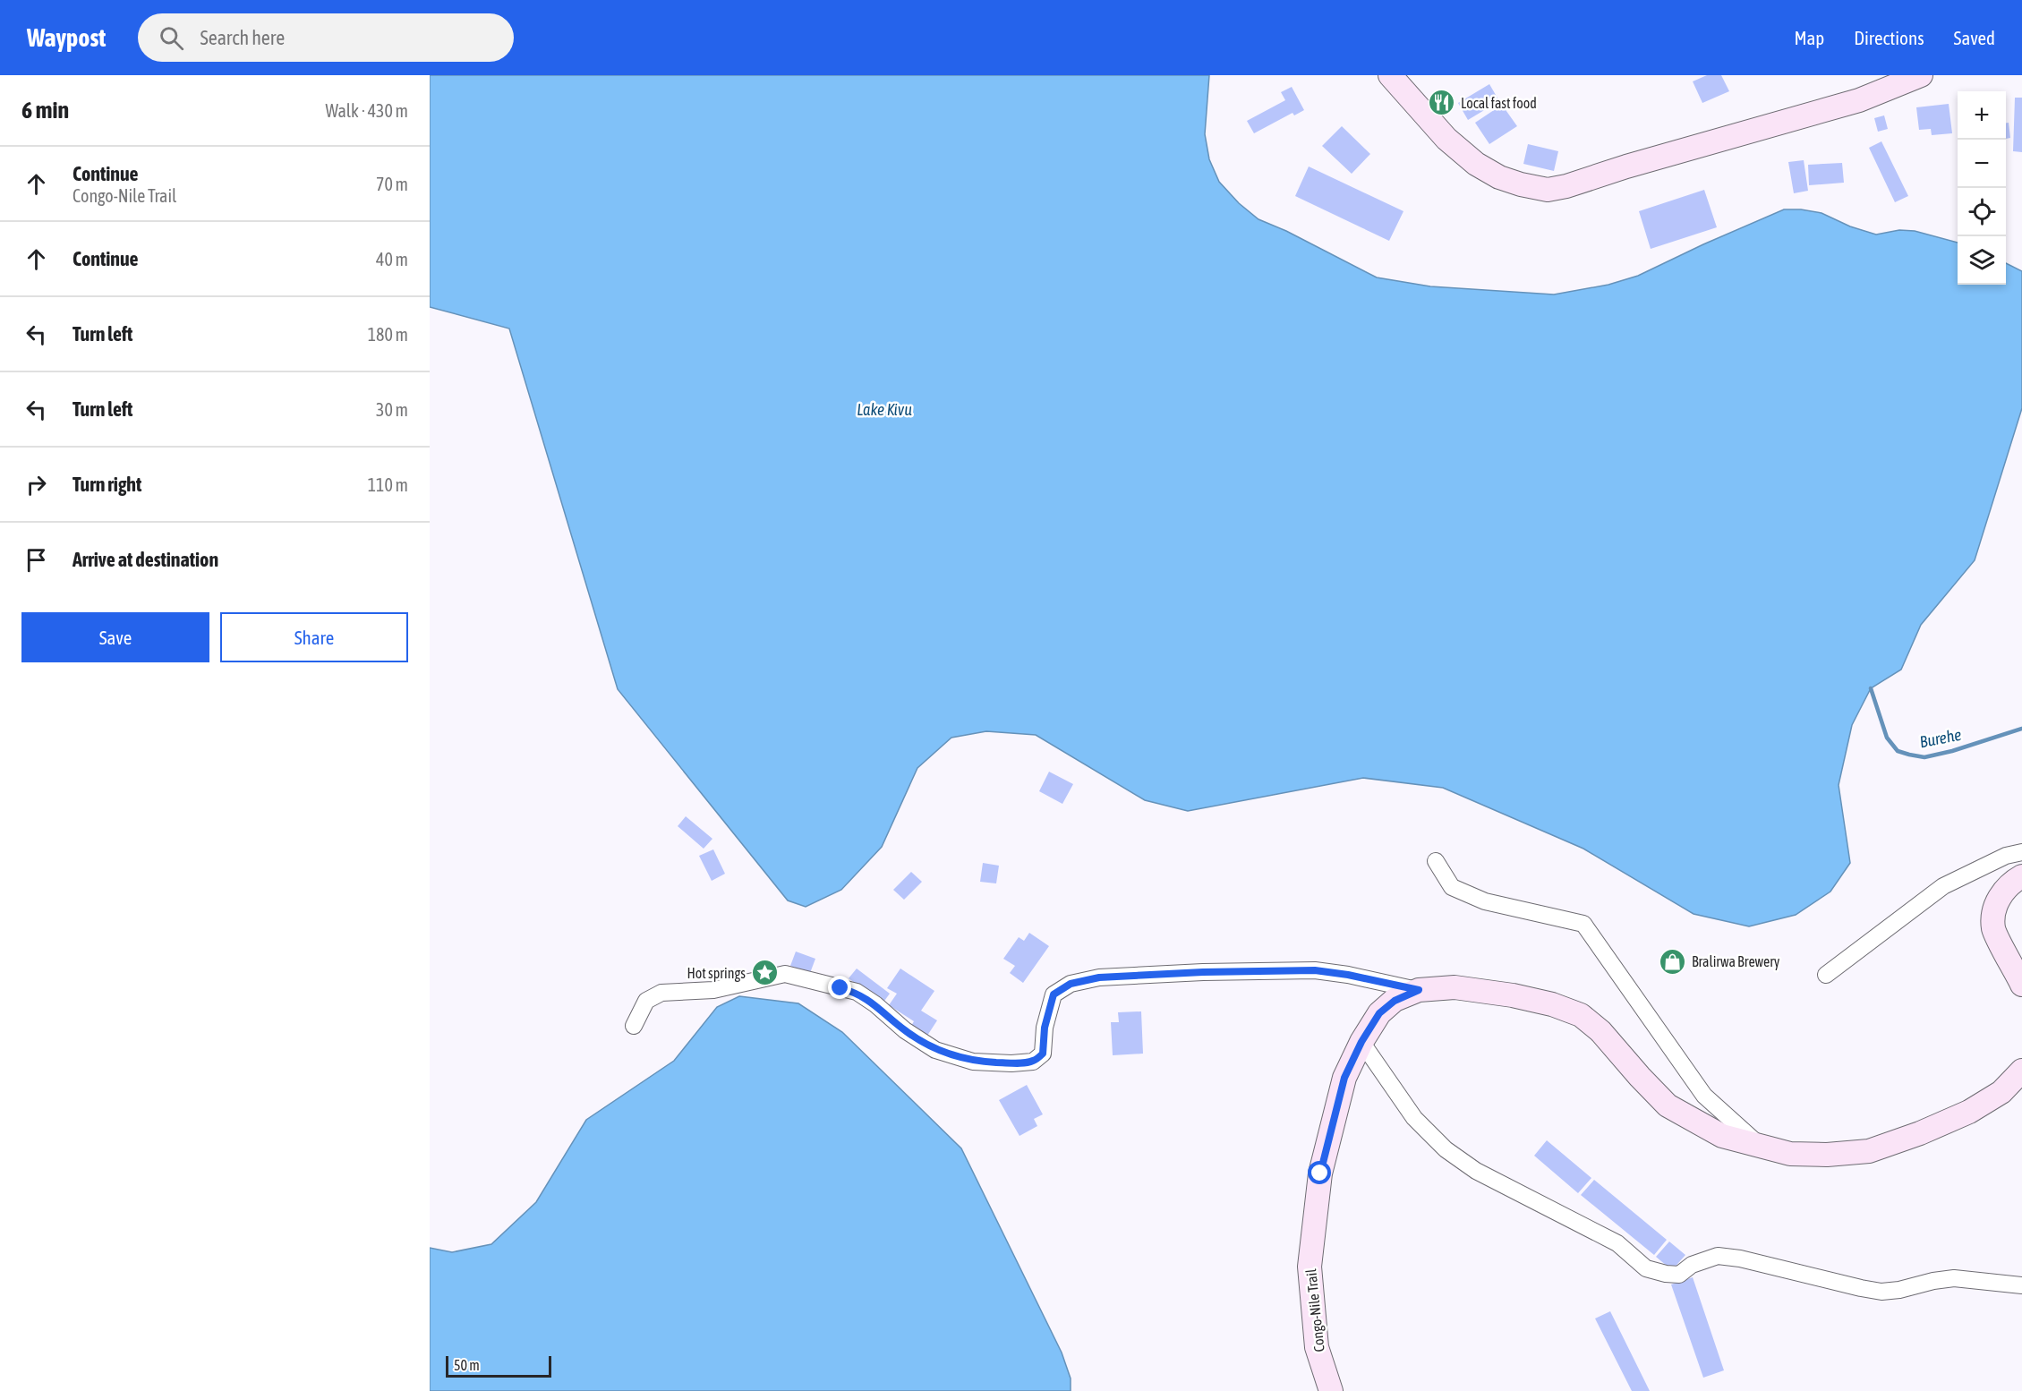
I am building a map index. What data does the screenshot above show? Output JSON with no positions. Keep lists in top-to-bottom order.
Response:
{
  "streets": {
    "main road": ["Congo-Nile Trail"]
  },
  "water": ["Lake Kivu", "Burehe"],
  "places": {
    "restaurant": ["Local fast food"],
    "shop": ["Bralirwa Brewery"],
    "place": ["Hot springs"]
  },
  "scale_bar": "50 m",
  "page": {
    "header": "Waypost",
    "search": "Search here",
    "nav": ["Map", "Directions", "Saved"],
    "heading": ["6 min", "Walk · 430 m"],
    "map_buttons": ["+", "−"],
    "list": [
      ["Continue", "Congo-Nile Trail", "70 m"],
      ["Continue", "40 m"],
      ["Turn left", "180 m"],
      ["Turn left", "30 m"],
      ["Turn right", "110 m"],
      "Arrive at destination"
    ],
    "buttons": ["Save", "Share"],
    "scale": "50 m"
  }
}
